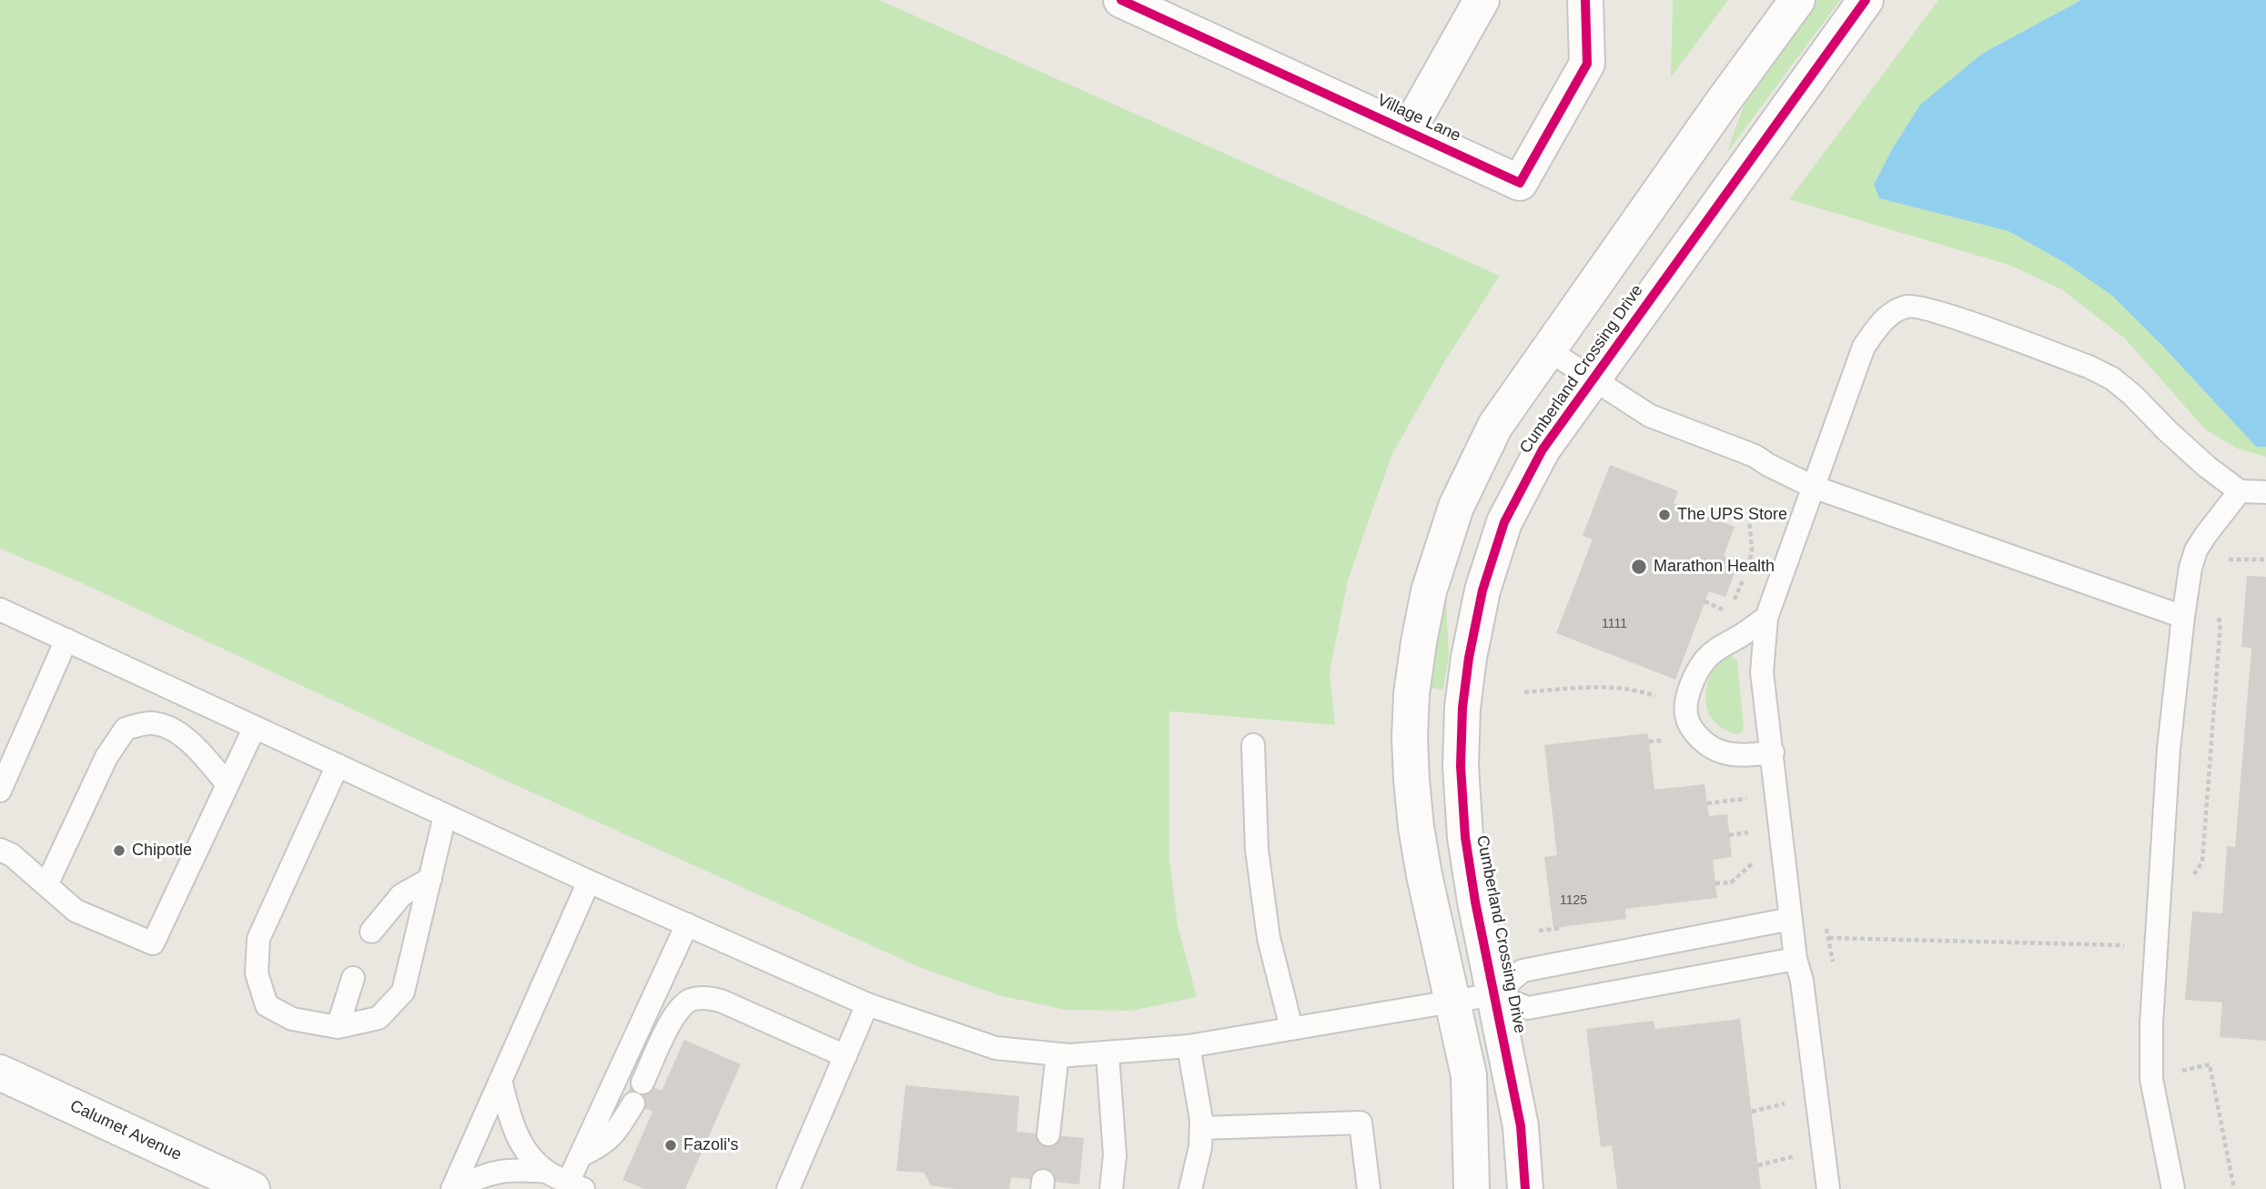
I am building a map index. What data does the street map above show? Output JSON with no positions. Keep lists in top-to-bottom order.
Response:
{
  "streets": {
    "street": ["Village Lane", "Cumberland Crossing Drive", "Calumet Avenue"]
  },
  "places": [
    "The UPS Store",
    "Marathon Health",
    "Chipotle",
    "Fazoli's"
  ],
  "house_numbers": ["1111", "1125"]
}
